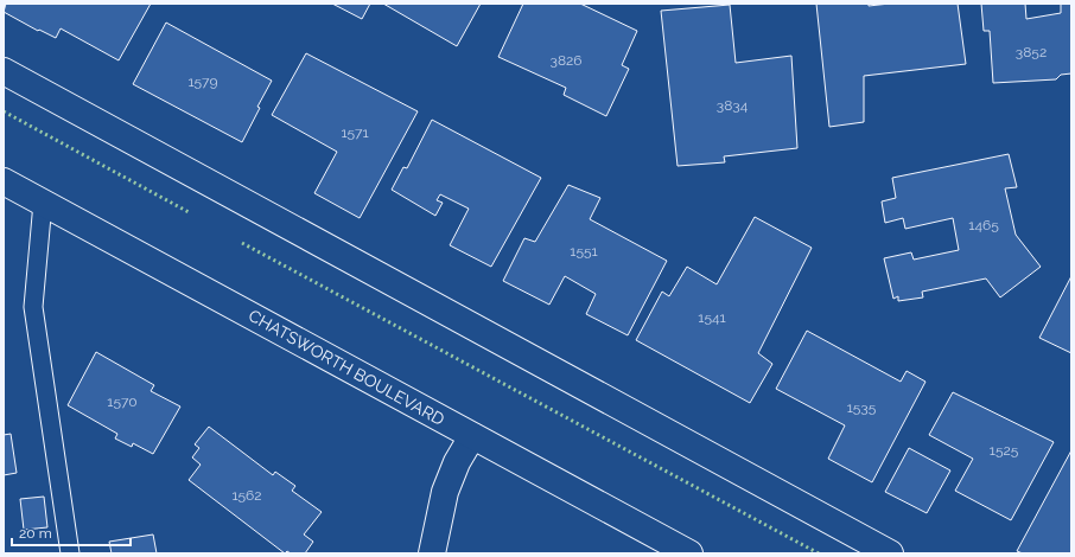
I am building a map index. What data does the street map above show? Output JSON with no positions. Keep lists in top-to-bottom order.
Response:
{
  "streets": {
    "street": ["CHATSWORTH BOULEVARD"]
  },
  "house_numbers": [
    "3852",
    "3826",
    "1579",
    "3834",
    "1571",
    "1465",
    "1551",
    "1541",
    "1570",
    "1535",
    "1525",
    "1562"
  ],
  "scale_bar": "20 m"
}
